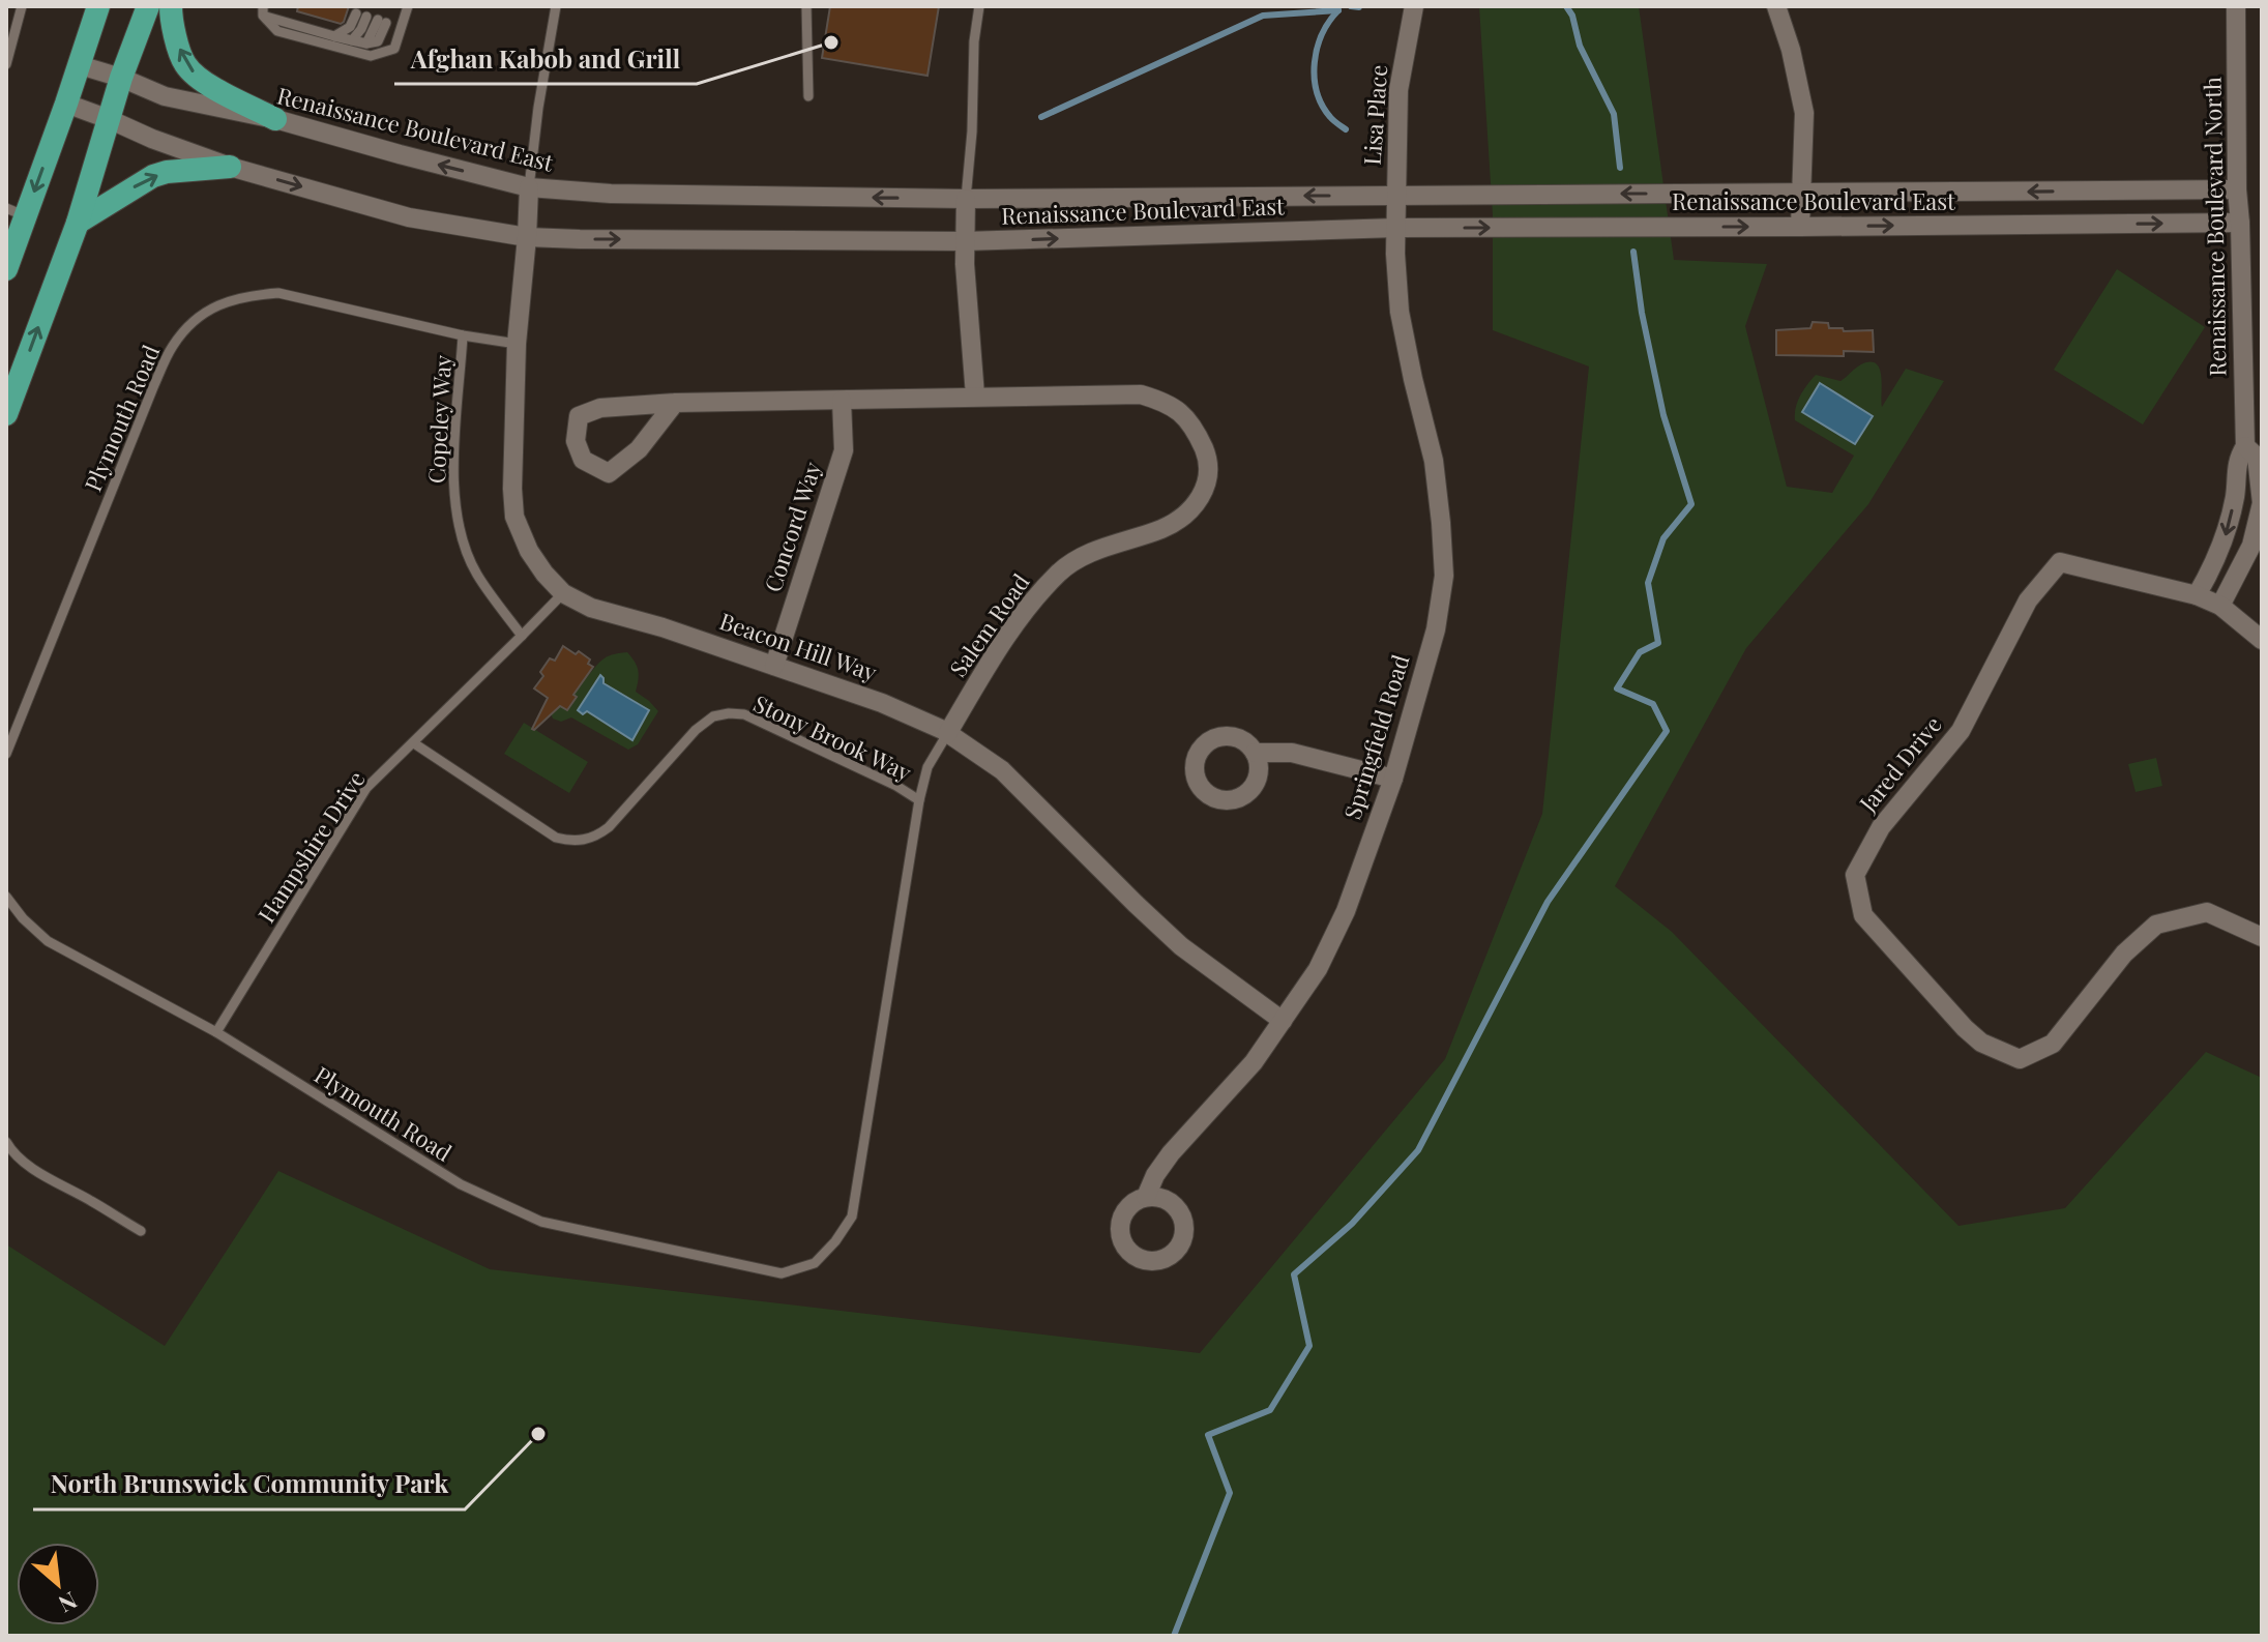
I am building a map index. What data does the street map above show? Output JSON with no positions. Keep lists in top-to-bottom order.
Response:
{
  "streets": {
    "street": [
      "Lisa Place",
      "Renaissance Boulevard East",
      "Renaissance Boulevard North",
      "Concord Way",
      "Salem Road",
      "Beacon Hill Way",
      "Springfield Road",
      "Jared Drive"
    ],
    "lane": [
      "Plymouth Road",
      "Copeley Way",
      "Stony Brook Way",
      "Hampshire Drive"
    ]
  },
  "crossings": [
    ["Lisa Place", "Renaissance Boulevard East"],
    ["Lisa Place", "Springfield Road"],
    ["Renaissance Boulevard East", "Renaissance Boulevard North"],
    ["Renaissance Boulevard East", "Beacon Hill Way"],
    ["Renaissance Boulevard East", "Springfield Road"],
    ["Renaissance Boulevard North", "Jared Drive"],
    ["Plymouth Road", "Copeley Way"],
    ["Plymouth Road", "Salem Road"],
    ["Plymouth Road", "Beacon Hill Way"],
    ["Plymouth Road", "Hampshire Drive"],
    ["Copeley Way", "Hampshire Drive"],
    ["Concord Way", "Salem Road"],
    ["Concord Way", "Beacon Hill Way"],
    ["Salem Road", "Beacon Hill Way"],
    ["Salem Road", "Stony Brook Way"],
    ["Beacon Hill Way", "Springfield Road"],
    ["Beacon Hill Way", "Hampshire Drive"],
    ["Stony Brook Way", "Hampshire Drive"]
  ],
  "places": ["Afghan Kabob and Grill", "North Brunswick Community Park"],
  "north": "bottom right"
}
